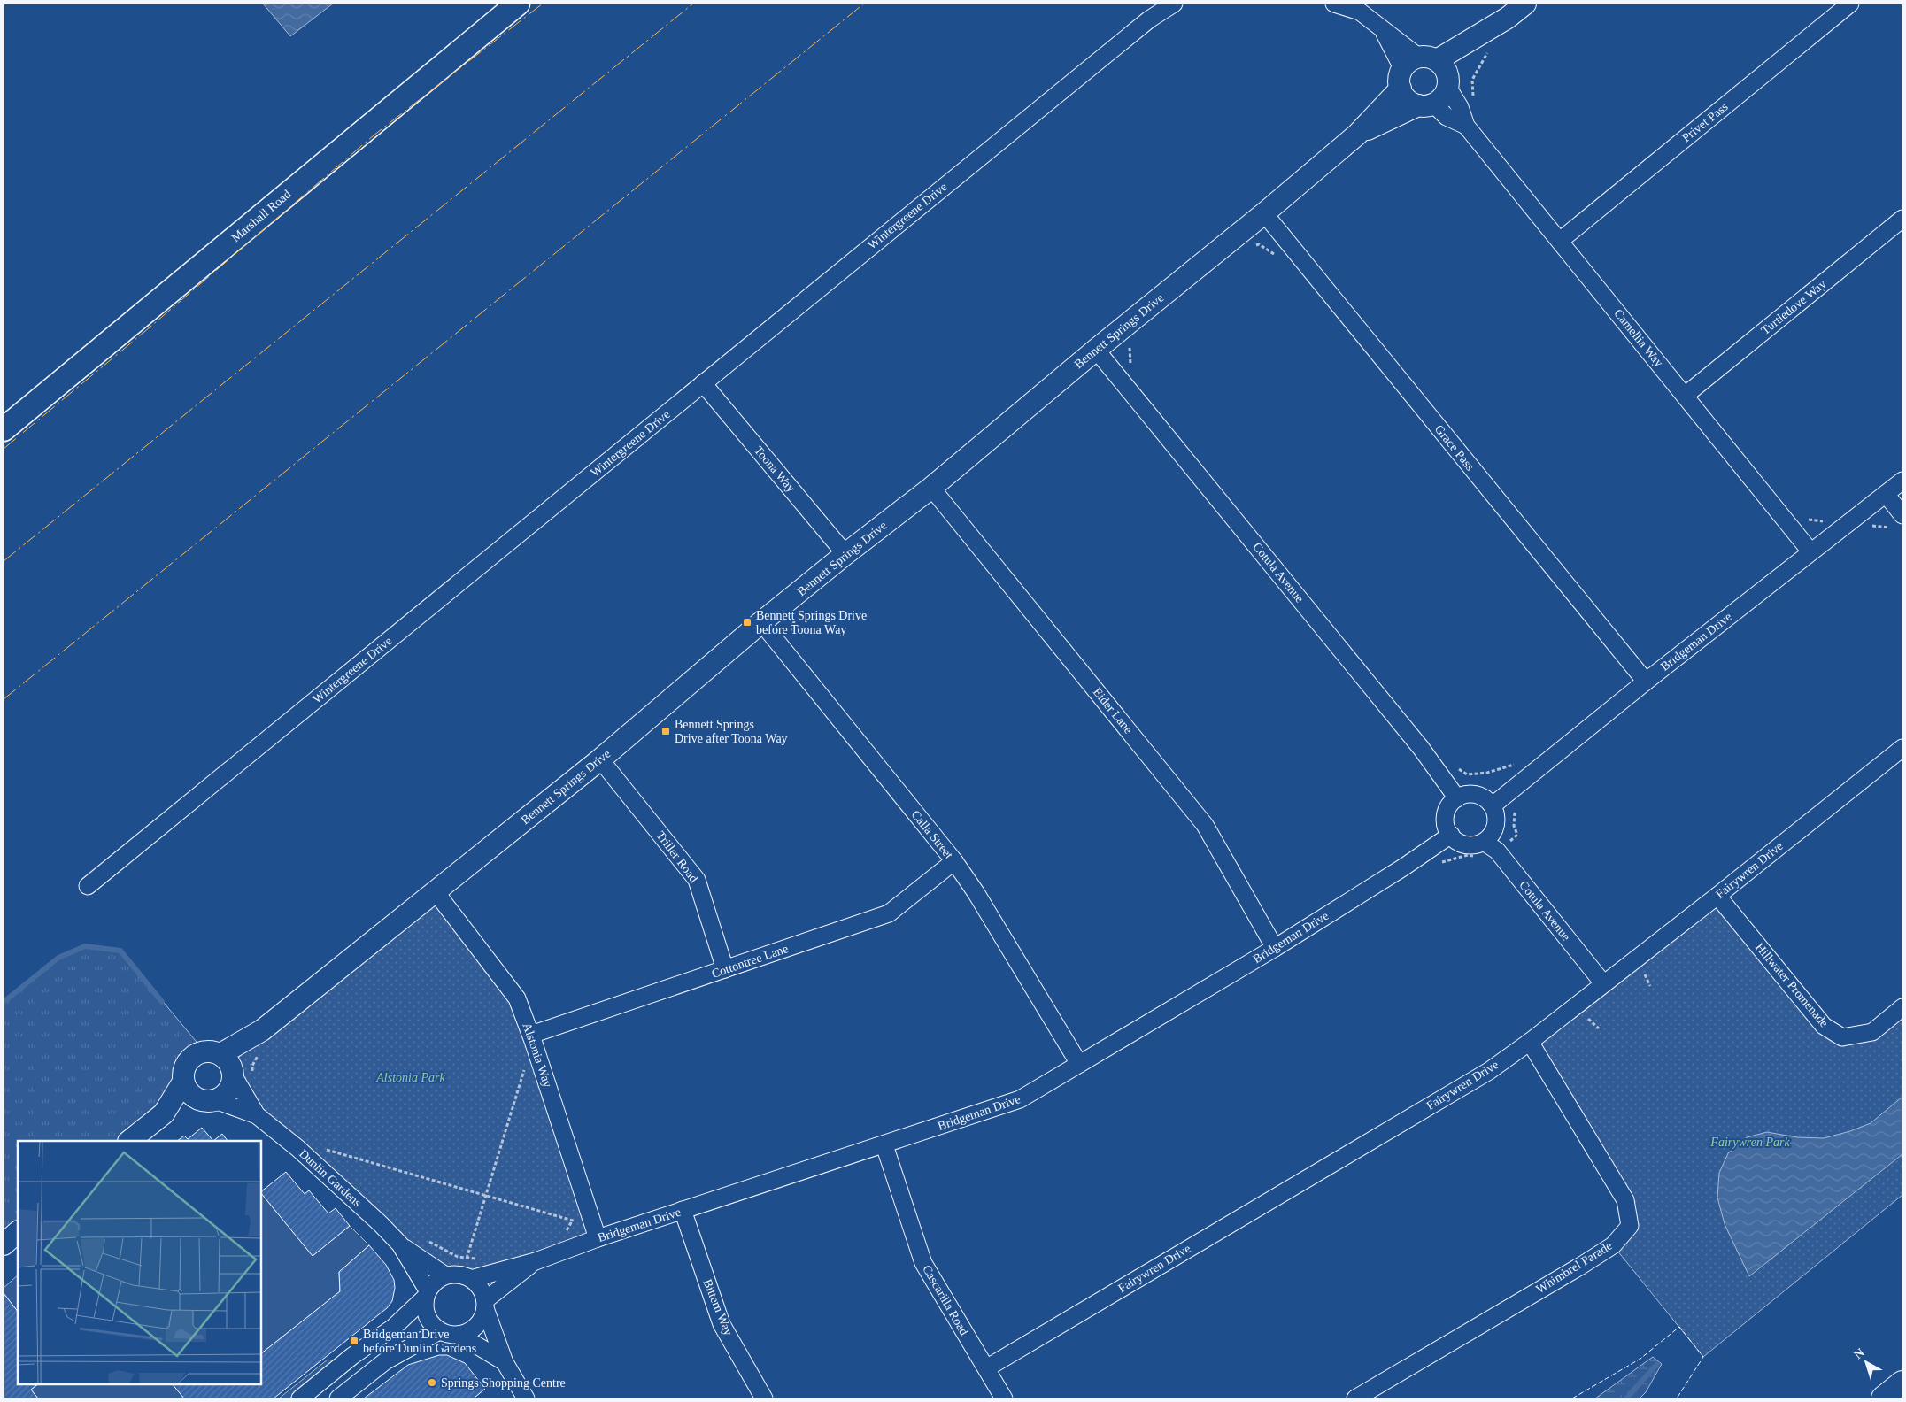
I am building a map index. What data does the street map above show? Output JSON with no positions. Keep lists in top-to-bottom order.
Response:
{
  "streets": {
    "main road": ["Marshall Road"],
    "street": [
      "Privet Pass",
      "Wintergreene Drive",
      "Turtledove Way",
      "Bennett Springs Drive",
      "Camellia Way",
      "Grace Pass",
      "Toona Way",
      "Cotula Avenue",
      "Bridgeman Drive",
      "Eider Lane",
      "Calla Street",
      "Triller Road",
      "Fairywren Drive",
      "Cottontree Lane",
      "Hillwater Promenade",
      "Alstonia Way",
      "Dunlin Gardens",
      "Whimbrel Parade",
      "Cascarilla Road",
      "Bittern Way"
    ]
  },
  "crossings": [
    ["Privet Pass", "Camellia Way"],
    ["Wintergreene Drive", "Toona Way"],
    ["Turtledove Way", "Camellia Way"],
    ["Bennett Springs Drive", "Camellia Way"],
    ["Bennett Springs Drive", "Grace Pass"],
    ["Bennett Springs Drive", "Toona Way"],
    ["Bennett Springs Drive", "Cotula Avenue"],
    ["Bennett Springs Drive", "Eider Lane"],
    ["Bennett Springs Drive", "Calla Street"],
    ["Bennett Springs Drive", "Triller Road"],
    ["Bennett Springs Drive", "Alstonia Way"],
    ["Bennett Springs Drive", "Dunlin Gardens"],
    ["Camellia Way", "Bridgeman Drive"],
    ["Grace Pass", "Bridgeman Drive"],
    ["Cotula Avenue", "Bridgeman Drive"],
    ["Cotula Avenue", "Fairywren Drive"],
    ["Bridgeman Drive", "Eider Lane"],
    ["Bridgeman Drive", "Calla Street"],
    ["Bridgeman Drive", "Alstonia Way"],
    ["Bridgeman Drive", "Dunlin Gardens"],
    ["Bridgeman Drive", "Cascarilla Road"],
    ["Bridgeman Drive", "Bittern Way"],
    ["Calla Street", "Cottontree Lane"],
    ["Triller Road", "Cottontree Lane"],
    ["Fairywren Drive", "Hillwater Promenade"],
    ["Fairywren Drive", "Whimbrel Parade"],
    ["Fairywren Drive", "Cascarilla Road"],
    ["Cottontree Lane", "Alstonia Way"]
  ],
  "parks": ["Alstonia Park", "Fairywren Park"],
  "places": {
    "transit": ["Bennett Springs Drive before Toona Way", "Bennett Springs Drive after Toona Way", "Bridgeman Drive before Dunlin Gardens"],
    "other": ["Springs Shopping Centre"]
  },
  "north": "top left"
}
